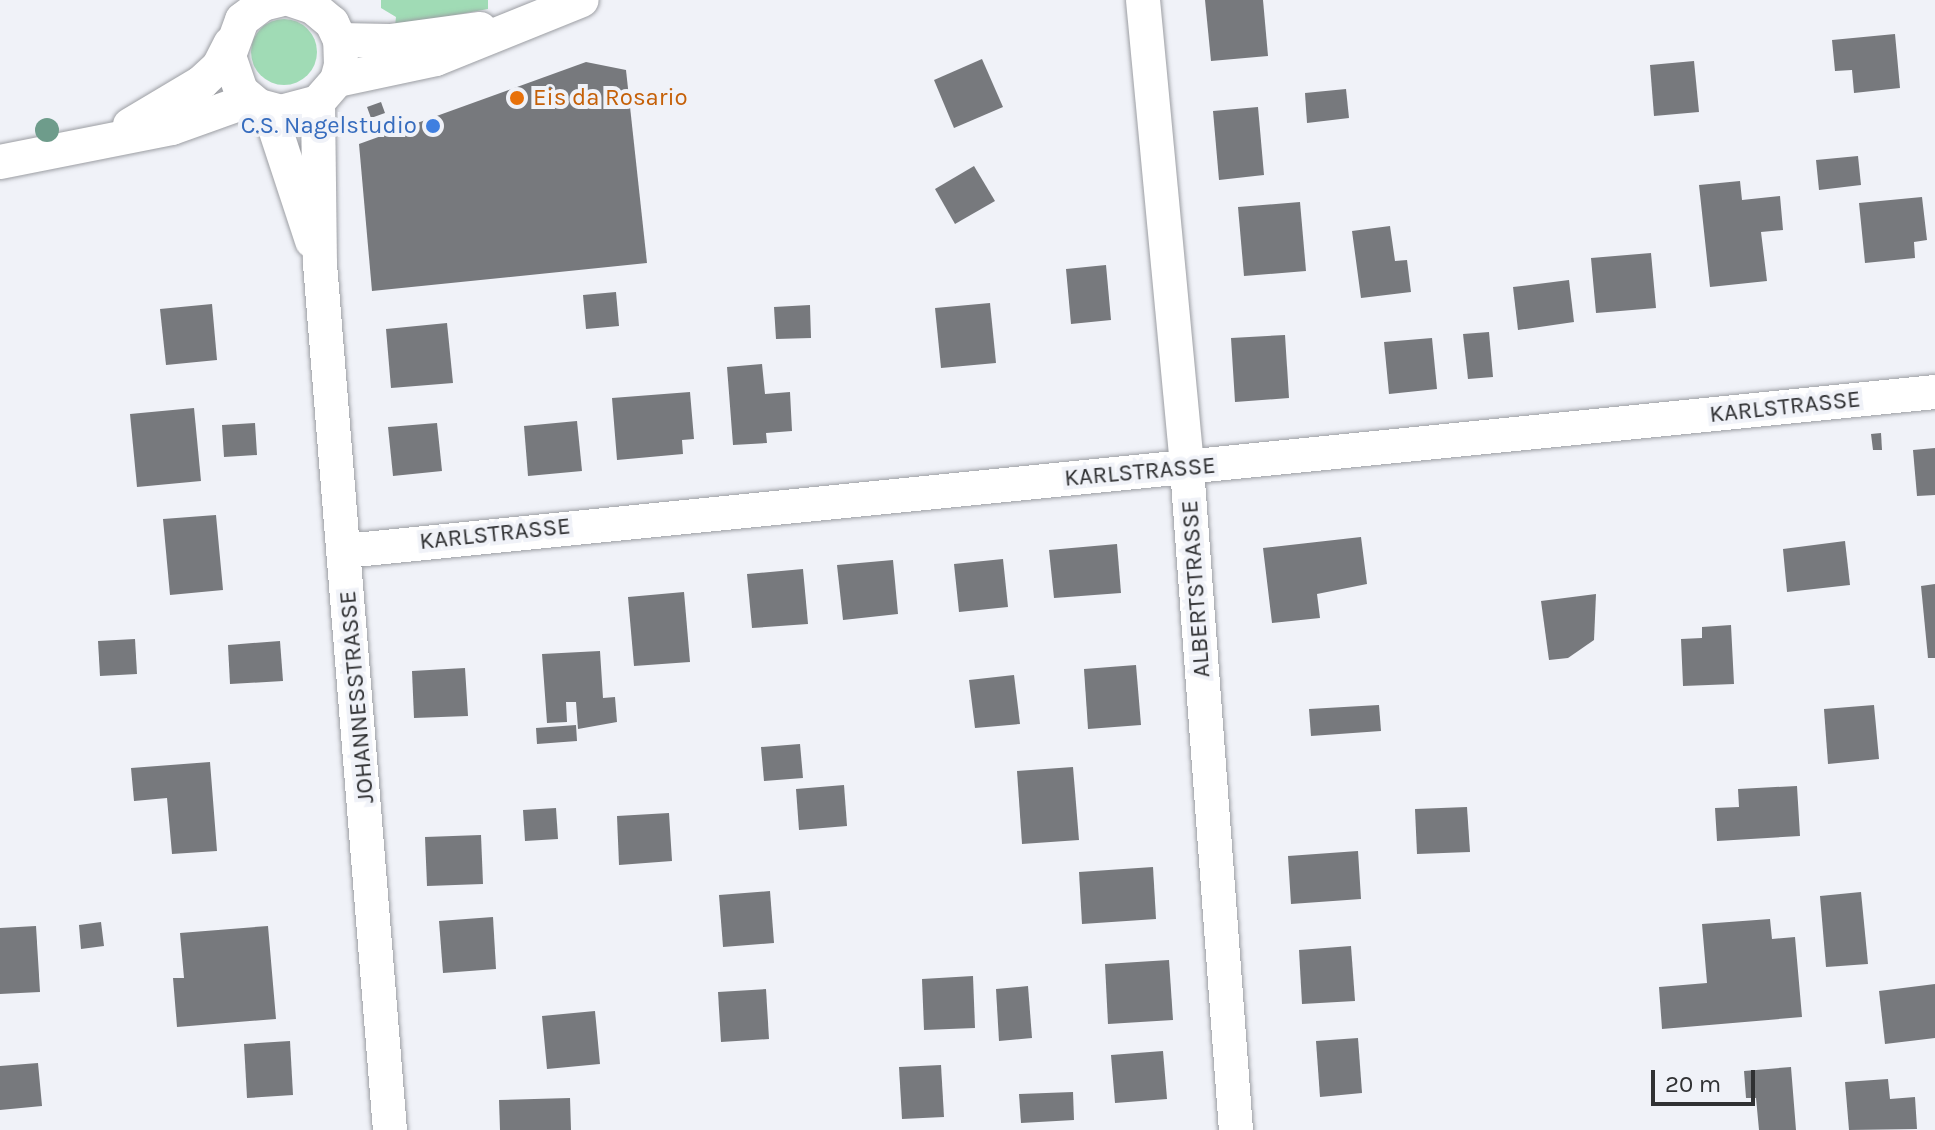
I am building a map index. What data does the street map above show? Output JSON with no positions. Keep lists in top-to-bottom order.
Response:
{
  "streets": {
    "street": ["KARLSTRASSE", "ALBERTSTRASSE", "JOHANNESSTRASSE"]
  },
  "crossings": [
    ["KARLSTRASSE", "ALBERTSTRASSE"],
    ["KARLSTRASSE", "JOHANNESSTRASSE"]
  ],
  "places": ["Eis da Rosario", "C.S. Nagelstudio"],
  "scale_bar": "20 m"
}
